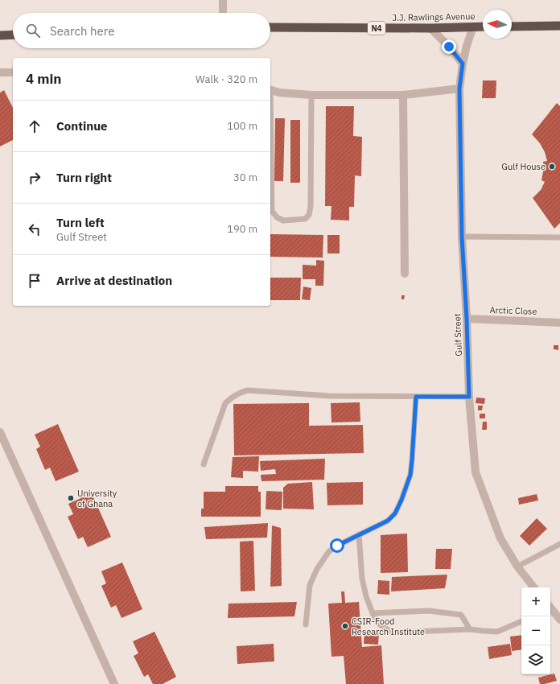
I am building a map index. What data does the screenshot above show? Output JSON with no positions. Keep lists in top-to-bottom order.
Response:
{
  "streets": {
    "highway": ["J.J. Rawlings Avenue", "N4"],
    "street": ["Arctic Close", "Gulf Street"]
  },
  "crossings": [
    ["J.J. Rawlings Avenue", "Gulf Street"],
    ["Arctic Close", "Gulf Street"]
  ],
  "places": ["Gulf House", "University of Ghana", "CSIR-Food Research Institute"],
  "north": "left",
  "page": {
    "search": "Search here",
    "heading": ["4 min", "Walk · 320 m"],
    "list": [
      ["Continue", "100 m"],
      ["Turn right", "30 m"],
      ["Turn left", "Gulf Street", "190 m"],
      "Arrive at destination"
    ],
    "map_buttons": ["+", "−"]
  }
}
